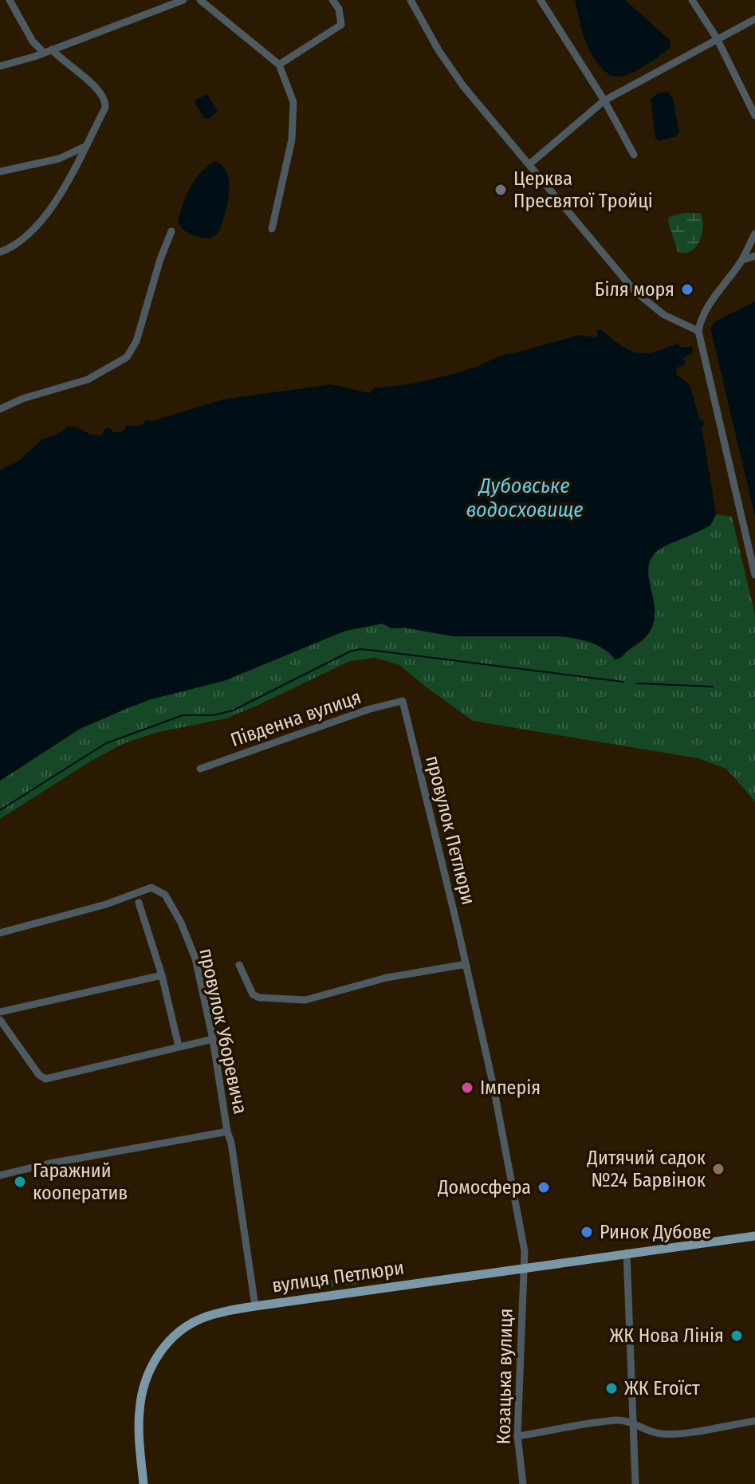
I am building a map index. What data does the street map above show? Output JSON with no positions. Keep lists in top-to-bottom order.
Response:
{
  "streets": {
    "main road": ["вулиця Петлюри"],
    "street": [
      "Південна вулиця",
      "провулок Петлюри",
      "провулок Уборевича",
      "Козацька вулиця"
    ]
  },
  "crossings": [
    ["Південна вулиця", "провулок Петлюри"],
    ["провулок Петлюри", "вулиця Петлюри"],
    ["провулок Петлюри", "Козацька вулиця"],
    ["провулок Уборевича", "вулиця Петлюри"],
    ["вулиця Петлюри", "Козацька вулиця"]
  ],
  "water": ["Дубовське водосховище"],
  "places": [
    "Церква Пресвятої Тройці",
    "Біля моря",
    "Імперія",
    "Дитячий садок №24 Барвінок",
    "Гаражний кооператив",
    "Домосфера",
    "Ринок Дубове",
    "ЖК Нова Лінія",
    "ЖК Егоїст"
  ]
}
